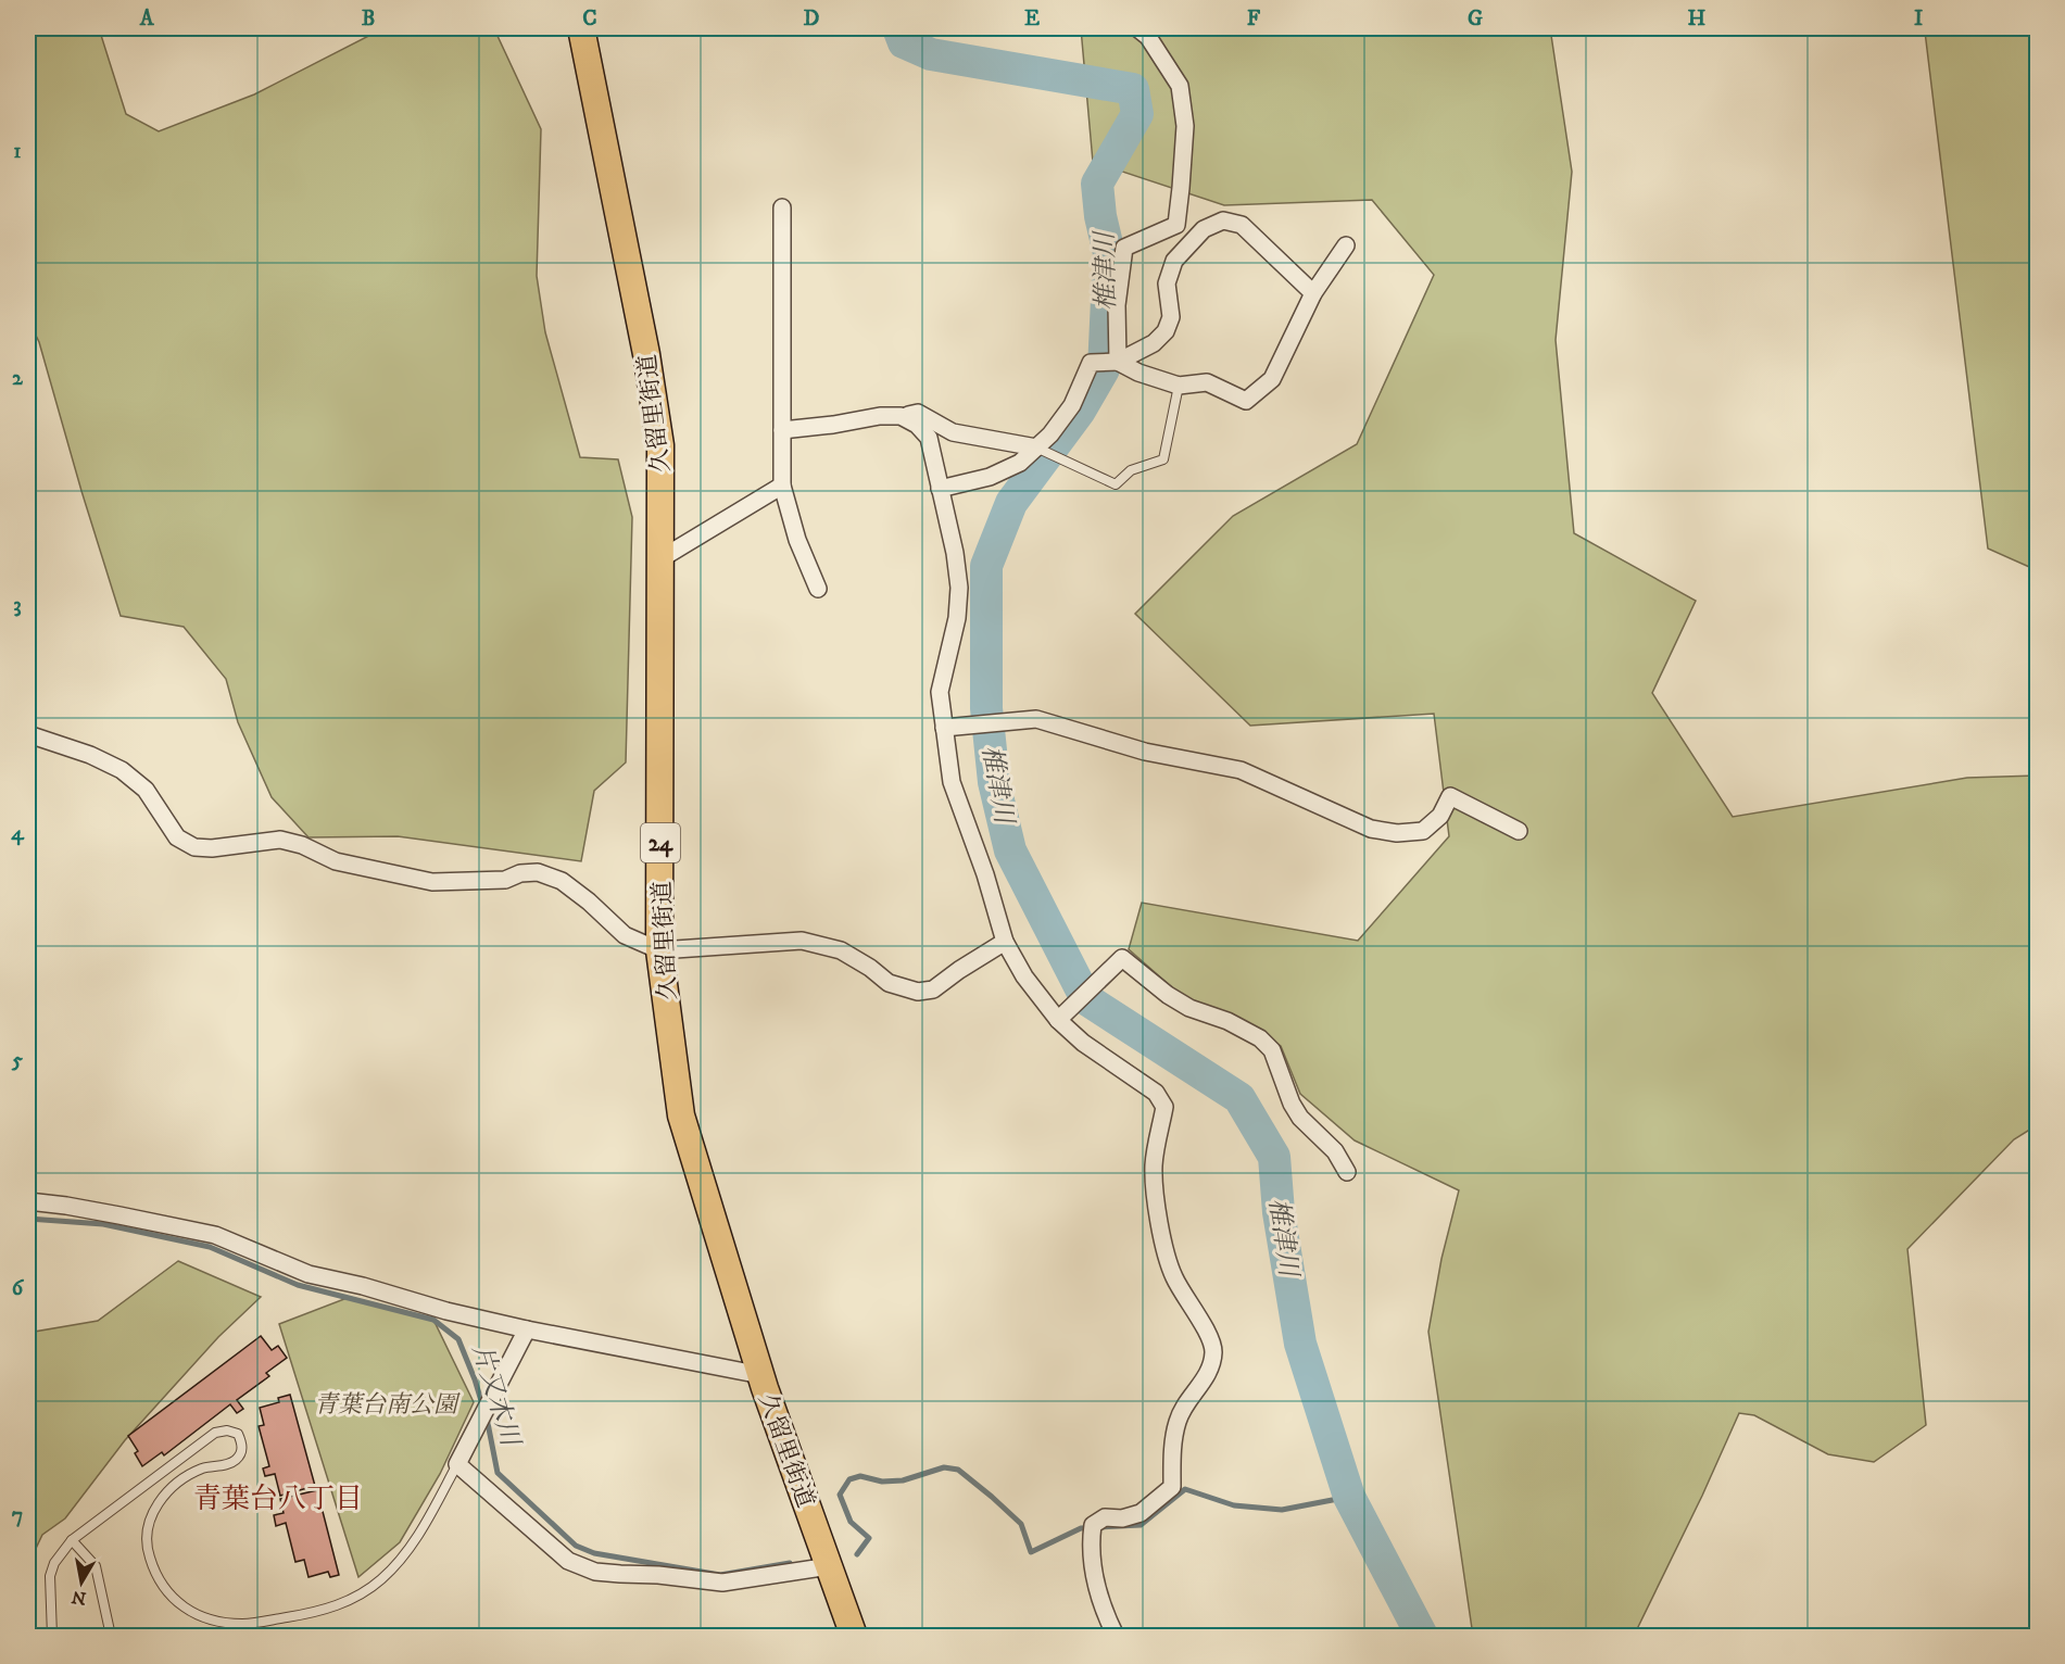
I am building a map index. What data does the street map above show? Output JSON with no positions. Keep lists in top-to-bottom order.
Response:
{
  "streets": {
    "main road": ["久留里街道", "24"]
  },
  "districts": ["青葉台八丁目"],
  "water": ["椎津川", "片又木川"],
  "parks": ["青葉台南公園"],
  "north": "bottom",
  "grid": {
    "columns": [
      "A",
      "B",
      "C",
      "D",
      "E",
      "F",
      "G",
      "H",
      "I"
    ],
    "rows": [
      "1",
      "2",
      "3",
      "4",
      "5",
      "6",
      "7"
    ]
  }
}
